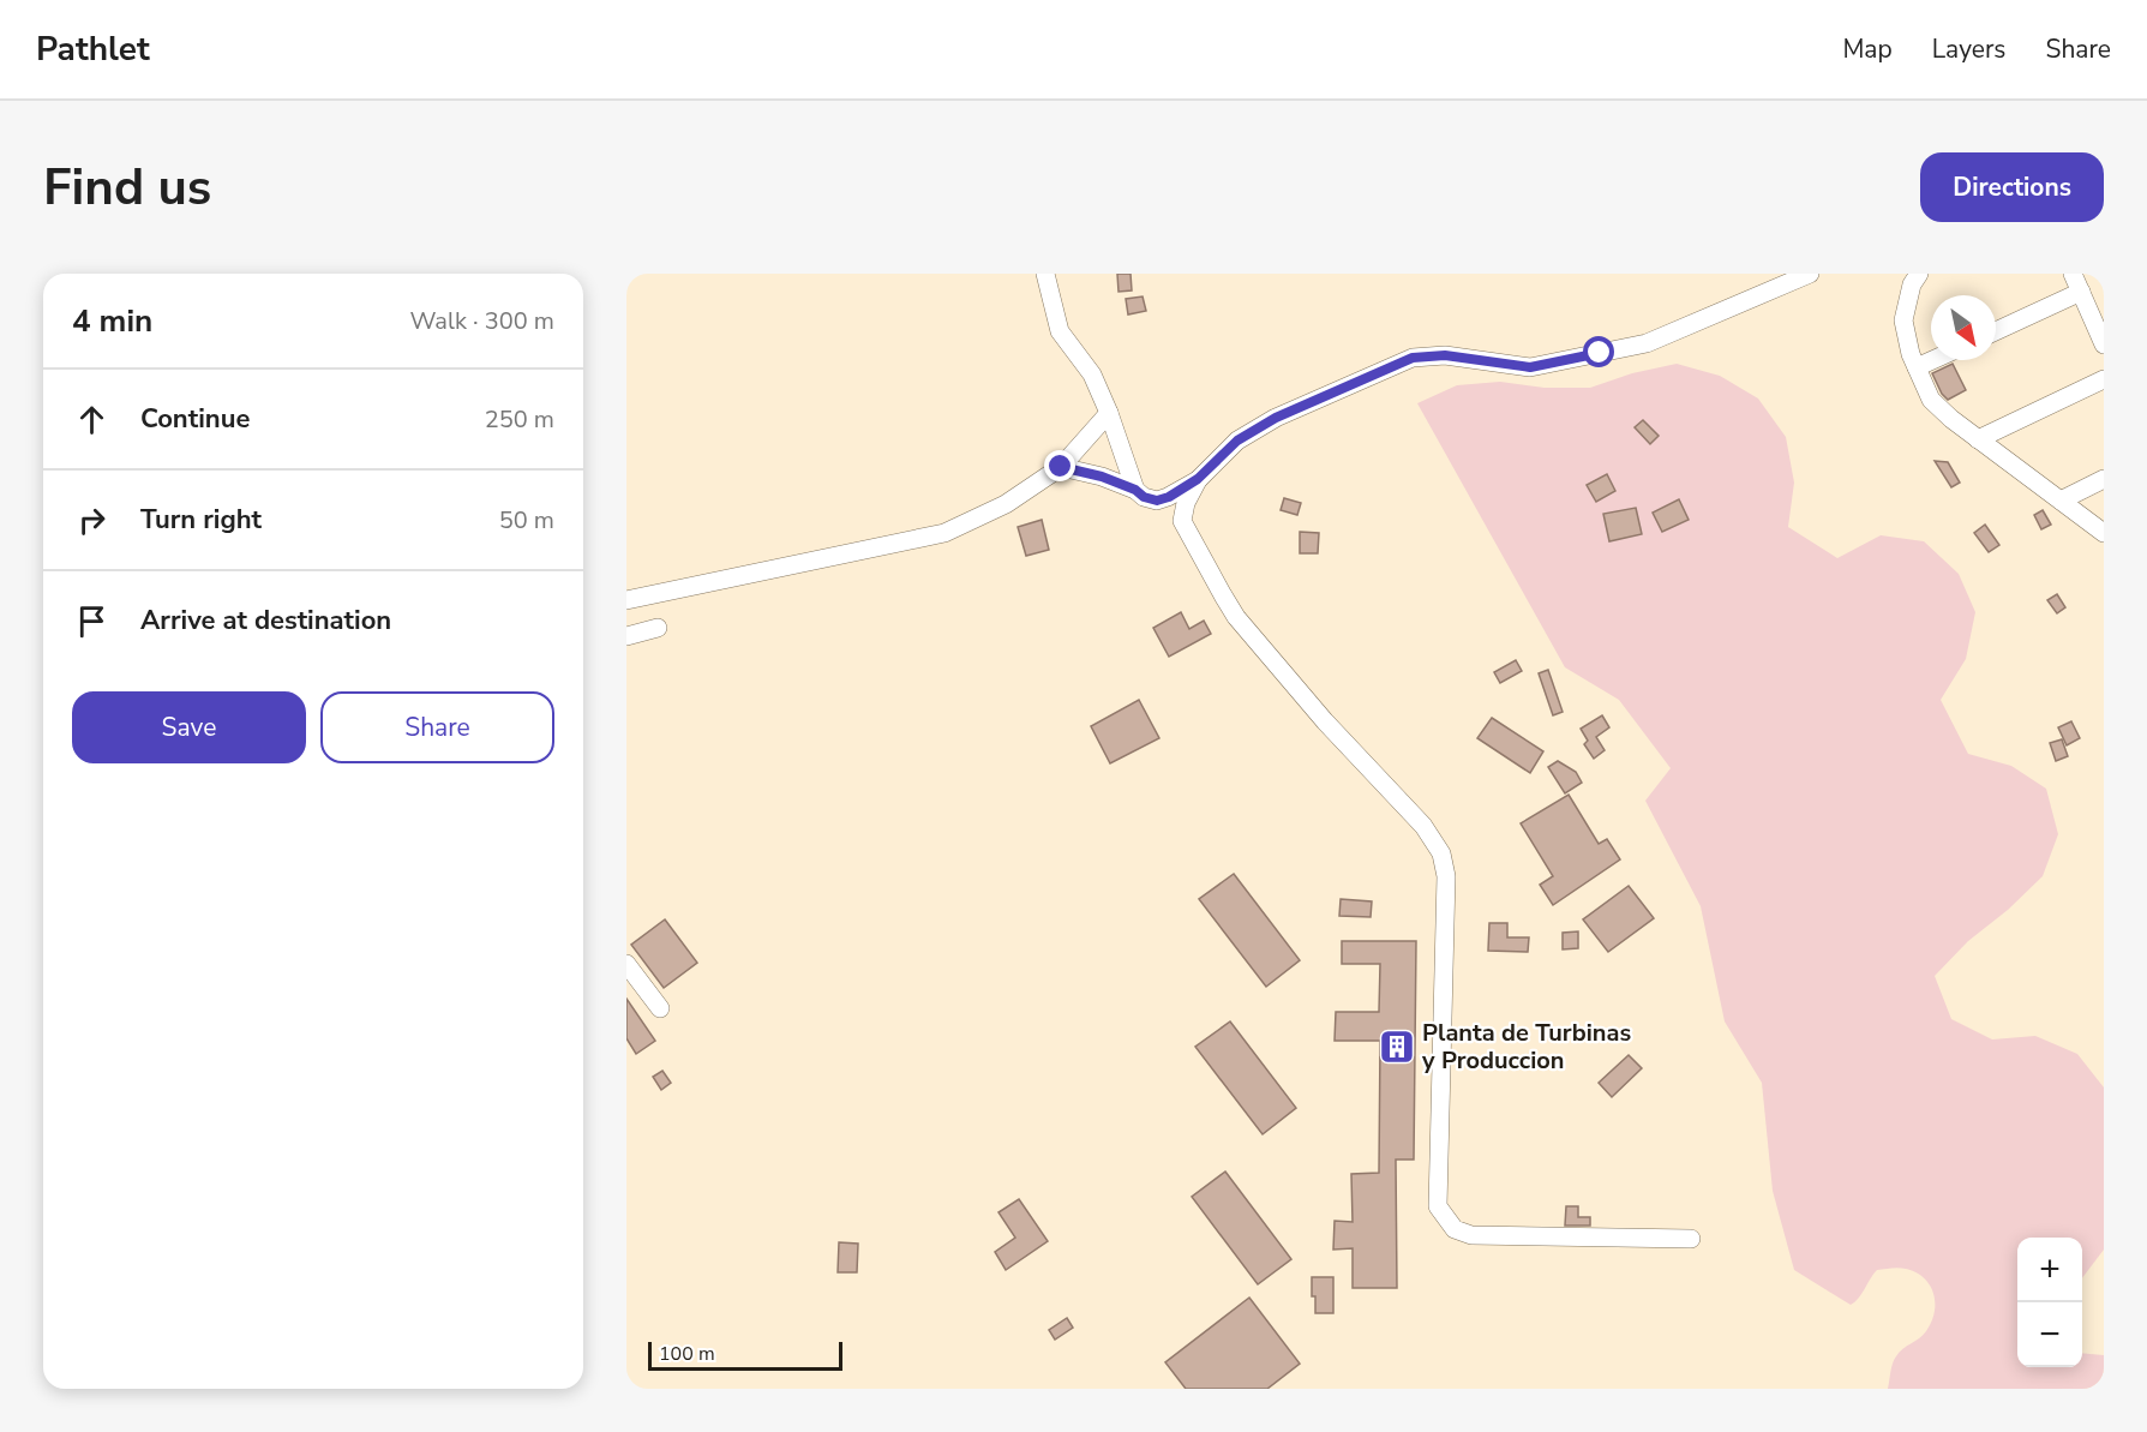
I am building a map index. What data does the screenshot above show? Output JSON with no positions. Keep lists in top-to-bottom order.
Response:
{
  "places": {
    "building": ["Planta de Turbinas y Produccion"]
  },
  "scale_bar": "100 m",
  "north": "bottom right",
  "page": {
    "header": "Pathlet",
    "nav": ["Map", "Layers", "Share"],
    "buttons": [
      "Directions",
      ["Save", "Share"]
    ],
    "title": "Find us",
    "heading": ["4 min", "Walk · 300 m"],
    "list": [
      ["Continue", "250 m"],
      ["Turn right", "50 m"],
      "Arrive at destination"
    ],
    "map_buttons": ["+", "−"],
    "scale": "100 m"
  }
}
